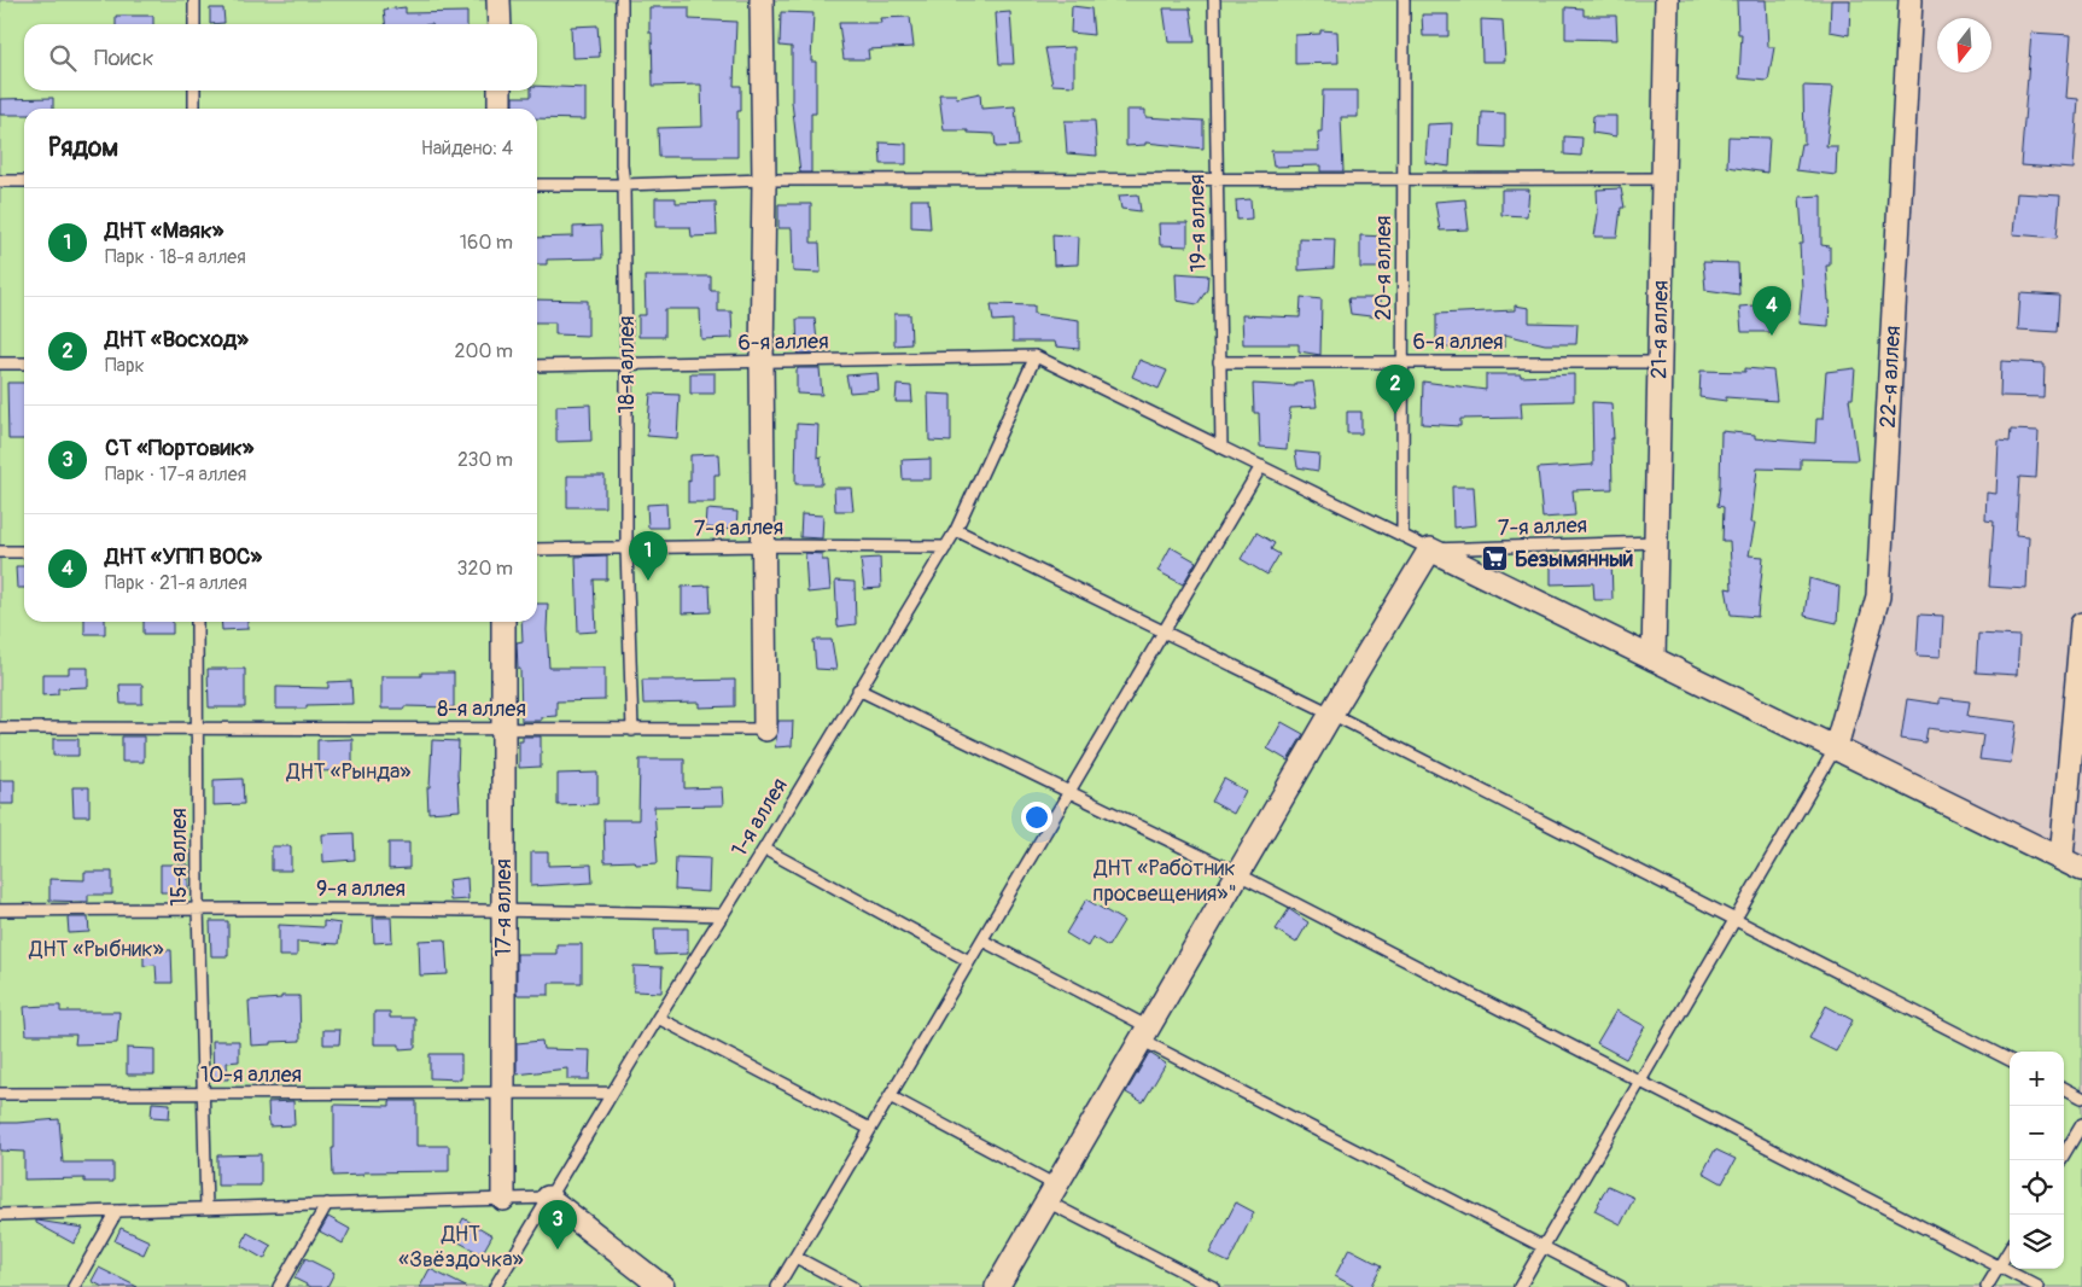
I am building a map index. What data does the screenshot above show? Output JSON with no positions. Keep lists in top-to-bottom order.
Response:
{
  "streets": {
    "street": ["21-я аллея", "22-я аллея", "17-я аллея"],
    "lane": [
      "19-я аллея",
      "20-я аллея",
      "6-я аллея",
      "18-я аллея",
      "7-я аллея",
      "8-я аллея",
      "1-я аллея",
      "15-я аллея",
      "9-я аллея",
      "10-я аллея"
    ]
  },
  "crossings": [
    ["19-я аллея", "6-я аллея"],
    ["20-я аллея", "6-я аллея"],
    ["21-я аллея", "6-я аллея"],
    ["21-я аллея", "7-я аллея"],
    ["6-я аллея", "18-я аллея"],
    ["6-я аллея", "1-я аллея"],
    ["18-я аллея", "7-я аллея"],
    ["18-я аллея", "8-я аллея"],
    ["7-я аллея", "1-я аллея"],
    ["8-я аллея", "15-я аллея"],
    ["8-я аллея", "17-я аллея"],
    ["1-я аллея", "9-я аллея"],
    ["1-я аллея", "10-я аллея"],
    ["15-я аллея", "9-я аллея"],
    ["15-я аллея", "10-я аллея"],
    ["9-я аллея", "17-я аллея"],
    ["17-я аллея", "10-я аллея"]
  ],
  "parks": [
    "ДНТ «Рында»",
    "ДНТ «Работник просвещения»\"",
    "ДНТ «Рыбник»",
    "ДНТ «Звёздочка»"
  ],
  "places": {
    "supermarket": ["Безымянный"]
  },
  "north": "bottom",
  "page": {
    "search": "Поиск",
    "heading": ["Рядом", "Найдено: 4"],
    "list": [
      {
        "mark": "1",
        "name": "ДНТ «Маяк»",
        "note": "Парк · 18-я аллея",
        "value": "160 m"
      },
      {
        "mark": "2",
        "name": "ДНТ «Восход»",
        "note": "Парк",
        "value": "200 m"
      },
      {
        "mark": "3",
        "name": "СТ «Портовик»",
        "note": "Парк · 17-я аллея",
        "value": "230 m"
      },
      {
        "mark": "4",
        "name": "ДНТ «УПП ВОС»",
        "note": "Парк · 21-я аллея",
        "value": "320 m"
      }
    ],
    "pins": [
      "4",
      "2",
      "1",
      "3"
    ],
    "map_buttons": ["+", "−"]
  }
}
